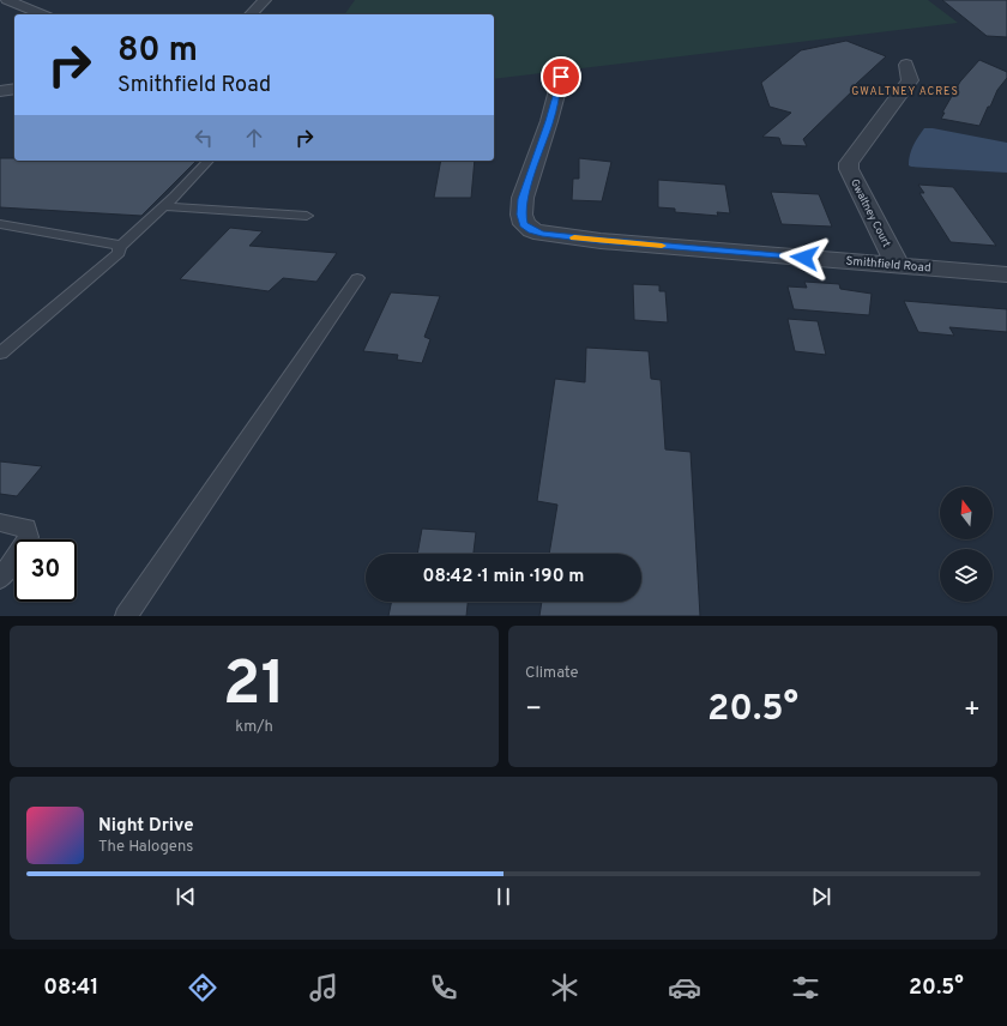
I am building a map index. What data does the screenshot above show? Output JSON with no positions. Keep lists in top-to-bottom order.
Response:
{
  "streets": {
    "street": ["Gwaltney Court", "Smithfield Road"]
  },
  "crossings": [
    ["Gwaltney Court", "Smithfield Road"]
  ],
  "districts": ["GWALTNEY ACRES"],
  "north": "top",
  "page": {
    "turn": ["80 m", "Smithfield Road"],
    "limit": "30",
    "trip": "08:42 · 1 min · 190 m",
    "tile": [
      ["21", "km/h"],
      "Climate"
    ],
    "heat": ["−", "20.5°", "+"],
    "song": ["Night Drive", "The Halogens"],
    "tabs": ["08:41", "20.5°"]
  }
}
